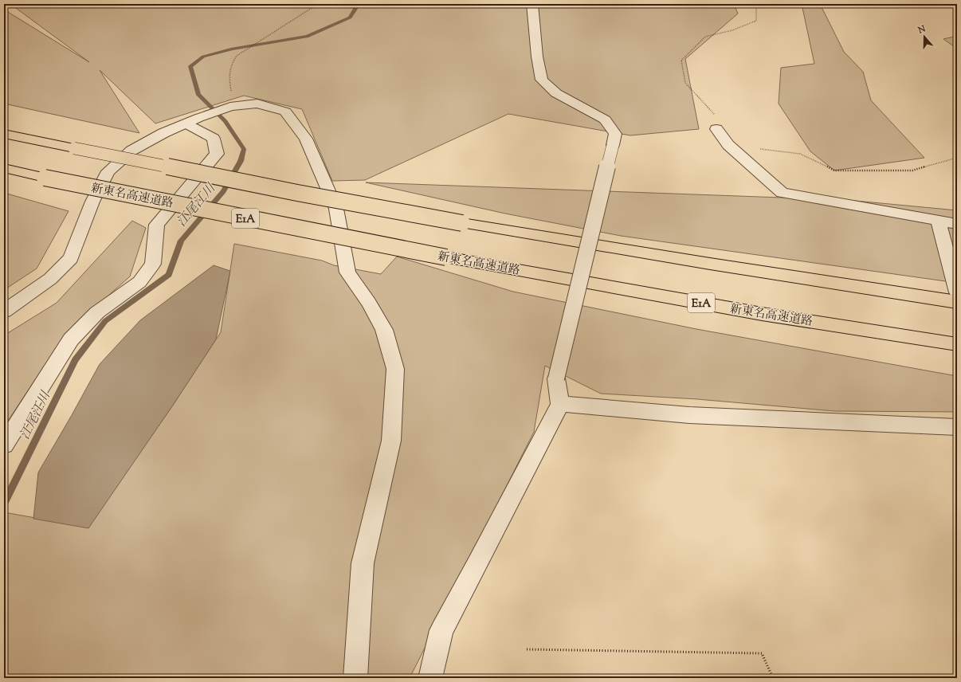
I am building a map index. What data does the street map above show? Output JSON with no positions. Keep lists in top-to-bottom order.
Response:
{
  "streets": {
    "highway": ["新東名高速道路", "E1A"]
  },
  "water": ["江尾江川"],
  "north": "top"
}
